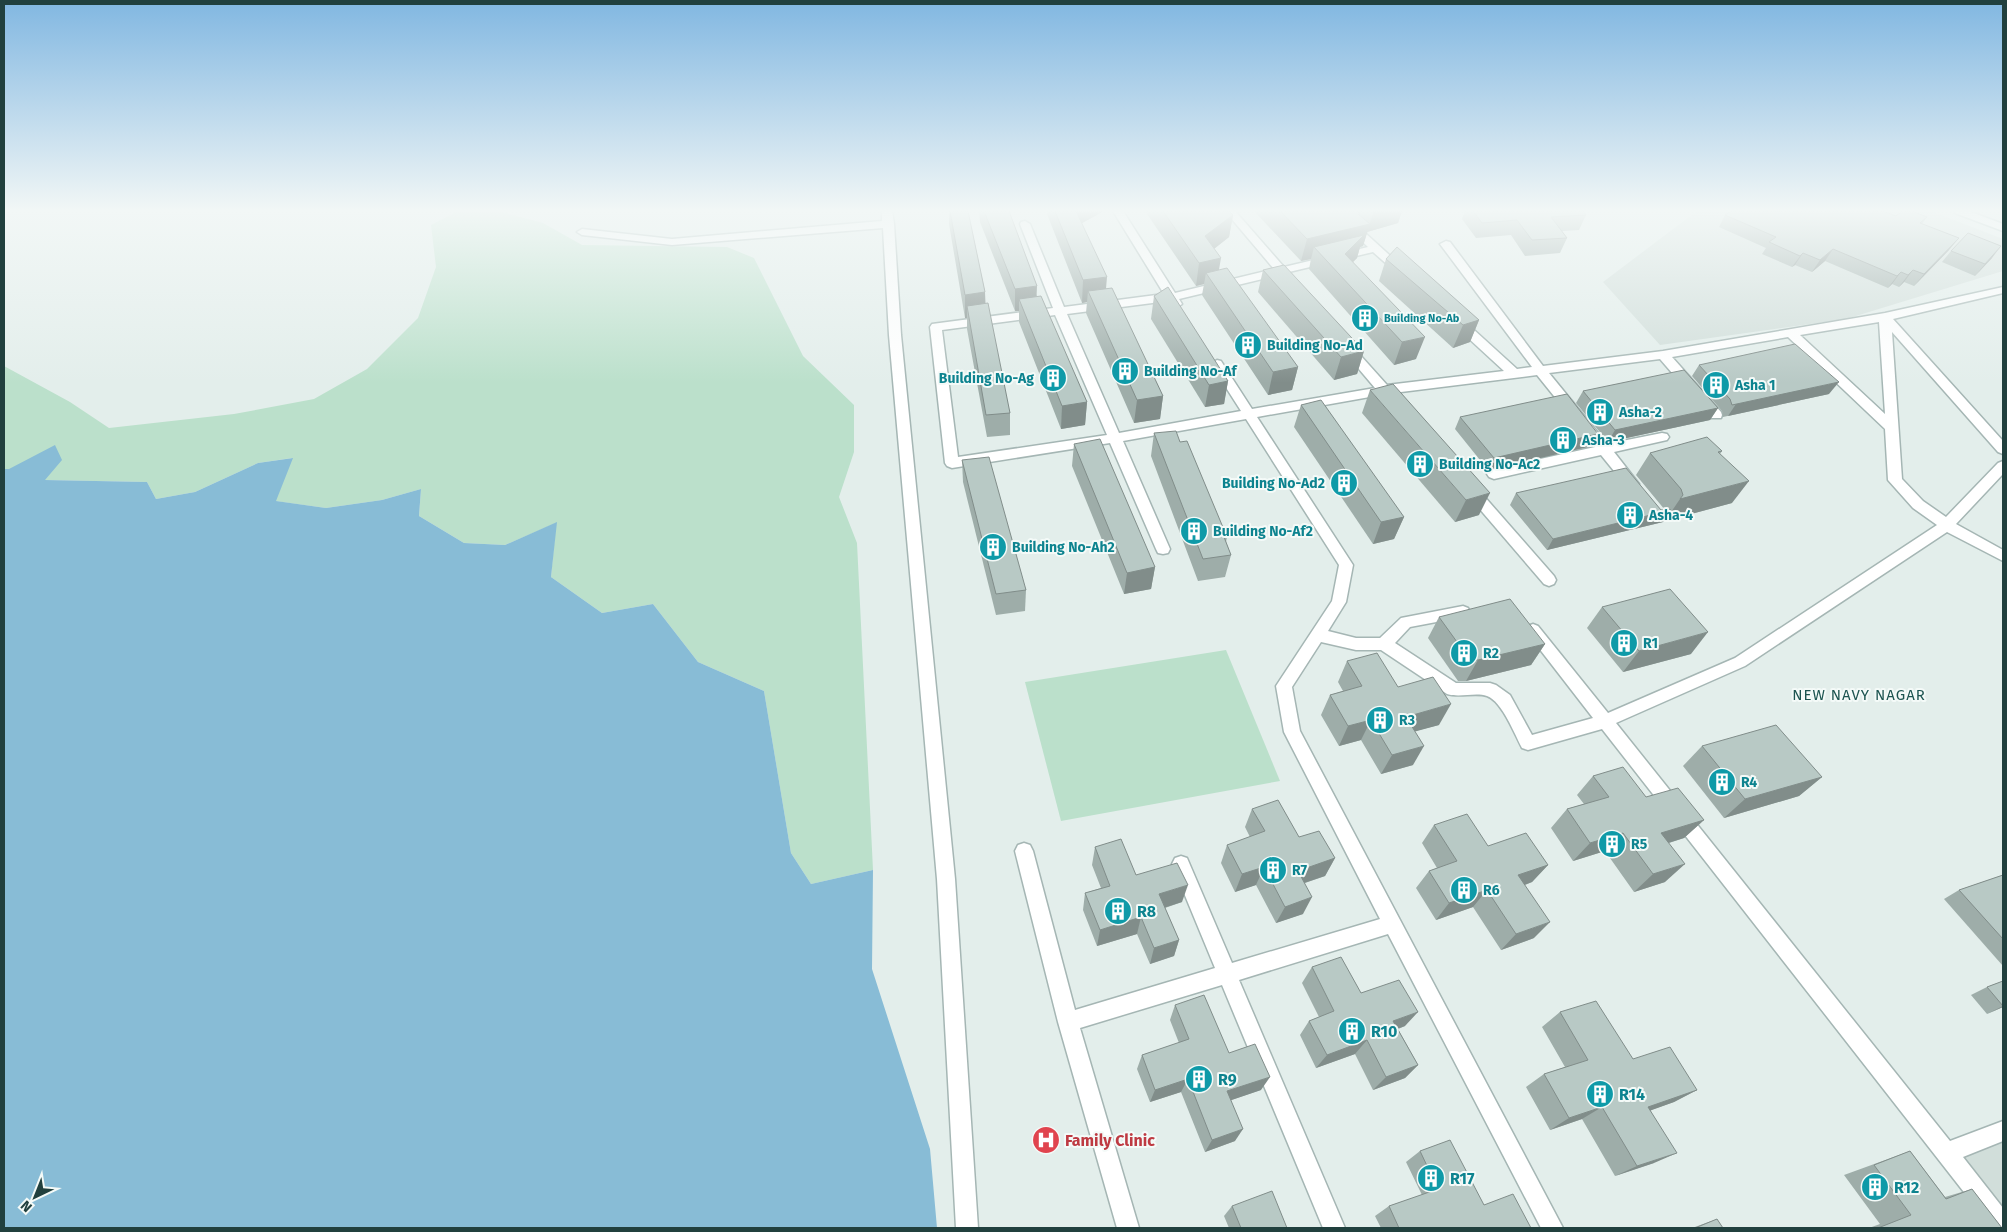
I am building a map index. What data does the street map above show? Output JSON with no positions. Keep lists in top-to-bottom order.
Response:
{
  "districts": ["NEW NAVY NAGAR"],
  "places": {
    "building": [
      "Building No-Ab",
      "Building No-Ad",
      "Building No-Af",
      "Building No-Ag",
      "Asha 1",
      "Asha-2",
      "Asha-3",
      "Building No-Ac2",
      "Building No-Ad2",
      "Asha-4",
      "Building No-Af2",
      "Building No-Ah2",
      "R1",
      "R2",
      "R3",
      "R4",
      "R5",
      "R7",
      "R6",
      "R8",
      "R10",
      "R9",
      "R14",
      "R17",
      "R12"
    ],
    "hospital": ["Family Clinic"]
  },
  "north": "bottom left"
}
